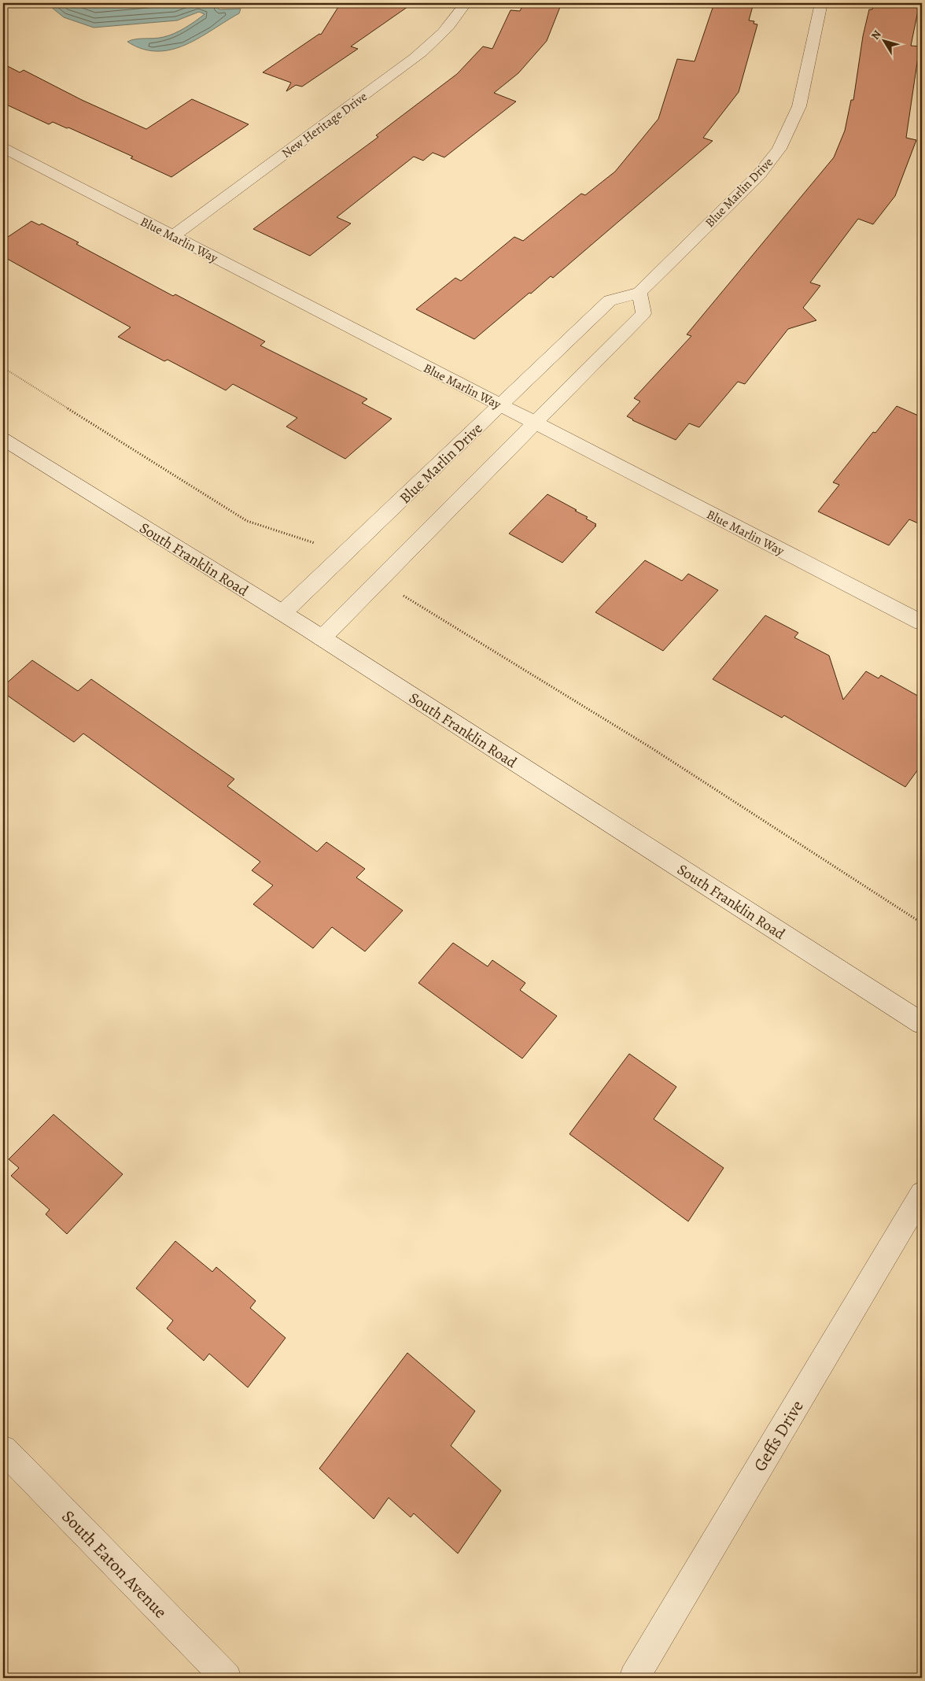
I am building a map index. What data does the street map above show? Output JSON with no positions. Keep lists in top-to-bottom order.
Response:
{
  "streets": {
    "street": [
      "New Heritage Drive",
      "Blue Marlin Drive",
      "Blue Marlin Way",
      "South Franklin Road",
      "Geffs Drive",
      "South Eaton Avenue"
    ]
  },
  "crossings": [
    ["New Heritage Drive", "Blue Marlin Way"],
    ["Blue Marlin Drive", "Blue Marlin Way"],
    ["Blue Marlin Drive", "South Franklin Road"]
  ],
  "north": "top left"
}
